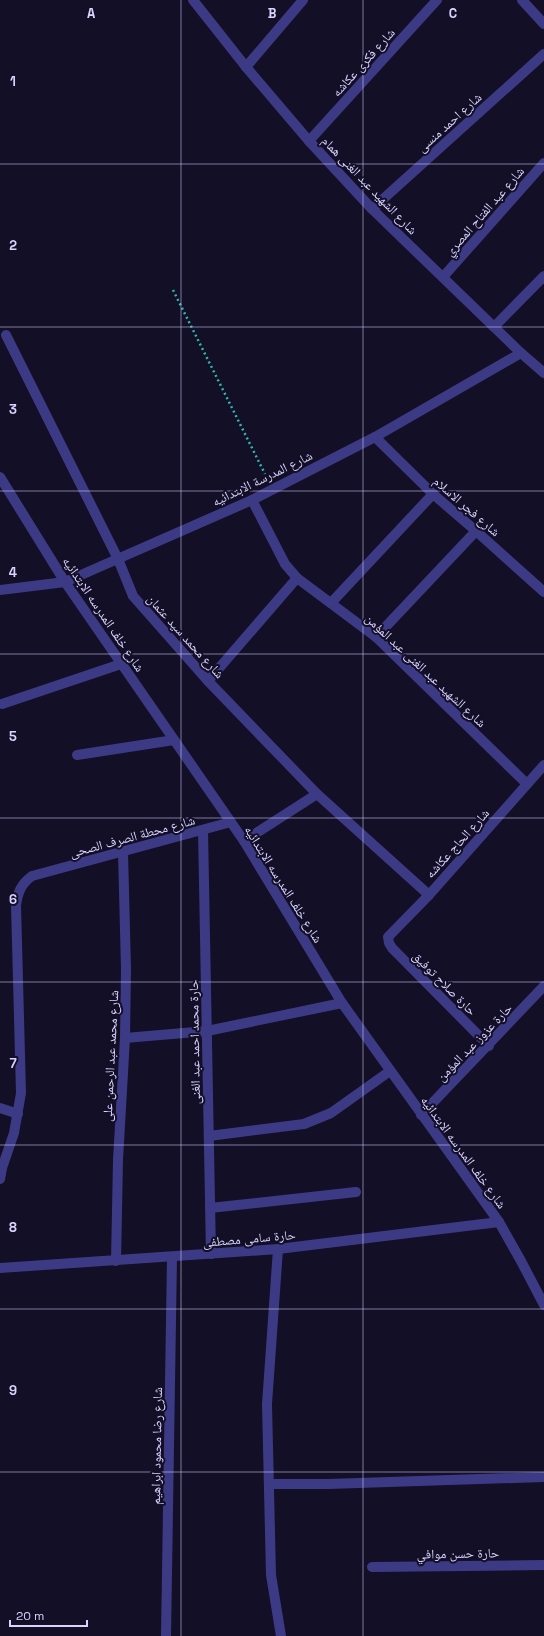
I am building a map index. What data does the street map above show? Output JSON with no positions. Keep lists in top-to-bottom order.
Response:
{
  "streets": {
    "street": [
      "شارع فكرى عكاشه",
      "شارع احمد منسى",
      "شارع الشهيد عبد الغنى همام",
      "شارع عبد الفتاح المصري",
      "شارع المدرسة الابتدائيه",
      "شارع فجر الاسلام",
      "شارع خلف المدرسه الابتدائيه",
      "شارع محمد سيد عثمان",
      "شارع الشهيد عبد الغنى عبد المؤمن",
      "شارع محطة الصرف الصحى",
      "شارع الحاج عكاشه",
      "حارة صلاح توفيق",
      "حارة محمد احمد عبد الغنى",
      "حارة عزوز عبد المؤمن",
      "شارع محمد عبد الرحمن على",
      "حارة سامى مصطفى",
      "شارع رضا محمود ابراهيم",
      "حارة حسن موافي"
    ]
  },
  "crossings": [
    ["شارع فكرى عكاشه", "شارع الشهيد عبد الغنى همام"],
    ["شارع احمد منسى", "شارع الشهيد عبد الغنى همام"],
    ["شارع الشهيد عبد الغنى همام", "شارع عبد الفتاح المصري"],
    ["شارع الشهيد عبد الغنى همام", "شارع المدرسة الابتدائيه"],
    ["شارع المدرسة الابتدائيه", "شارع فجر الاسلام"],
    ["شارع المدرسة الابتدائيه", "شارع خلف المدرسه الابتدائيه"],
    ["شارع المدرسة الابتدائيه", "شارع محمد سيد عثمان"],
    ["شارع المدرسة الابتدائيه", "شارع الشهيد عبد الغنى عبد المؤمن"],
    ["شارع خلف المدرسه الابتدائيه", "شارع محطة الصرف الصحى"],
    ["شارع خلف المدرسه الابتدائيه", "حارة عزوز عبد المؤمن"],
    ["شارع خلف المدرسه الابتدائيه", "حارة سامى مصطفى"],
    ["شارع محمد سيد عثمان", "شارع الحاج عكاشه"],
    ["شارع الشهيد عبد الغنى عبد المؤمن", "شارع الحاج عكاشه"],
    ["شارع محطة الصرف الصحى", "حارة محمد احمد عبد الغنى"],
    ["شارع محطة الصرف الصحى", "شارع محمد عبد الرحمن على"],
    ["شارع الحاج عكاشه", "حارة صلاح توفيق"],
    ["حارة صلاح توفيق", "حارة عزوز عبد المؤمن"],
    ["حارة محمد احمد عبد الغنى", "حارة سامى مصطفى"],
    ["شارع محمد عبد الرحمن على", "حارة سامى مصطفى"],
    ["حارة سامى مصطفى", "شارع رضا محمود ابراهيم"]
  ],
  "scale_bar": "20 m",
  "grid": {
    "columns": ["A", "B", "C"],
    "rows": [
      "1",
      "2",
      "3",
      "4",
      "5",
      "6",
      "7",
      "8",
      "9"
    ]
  }
}
